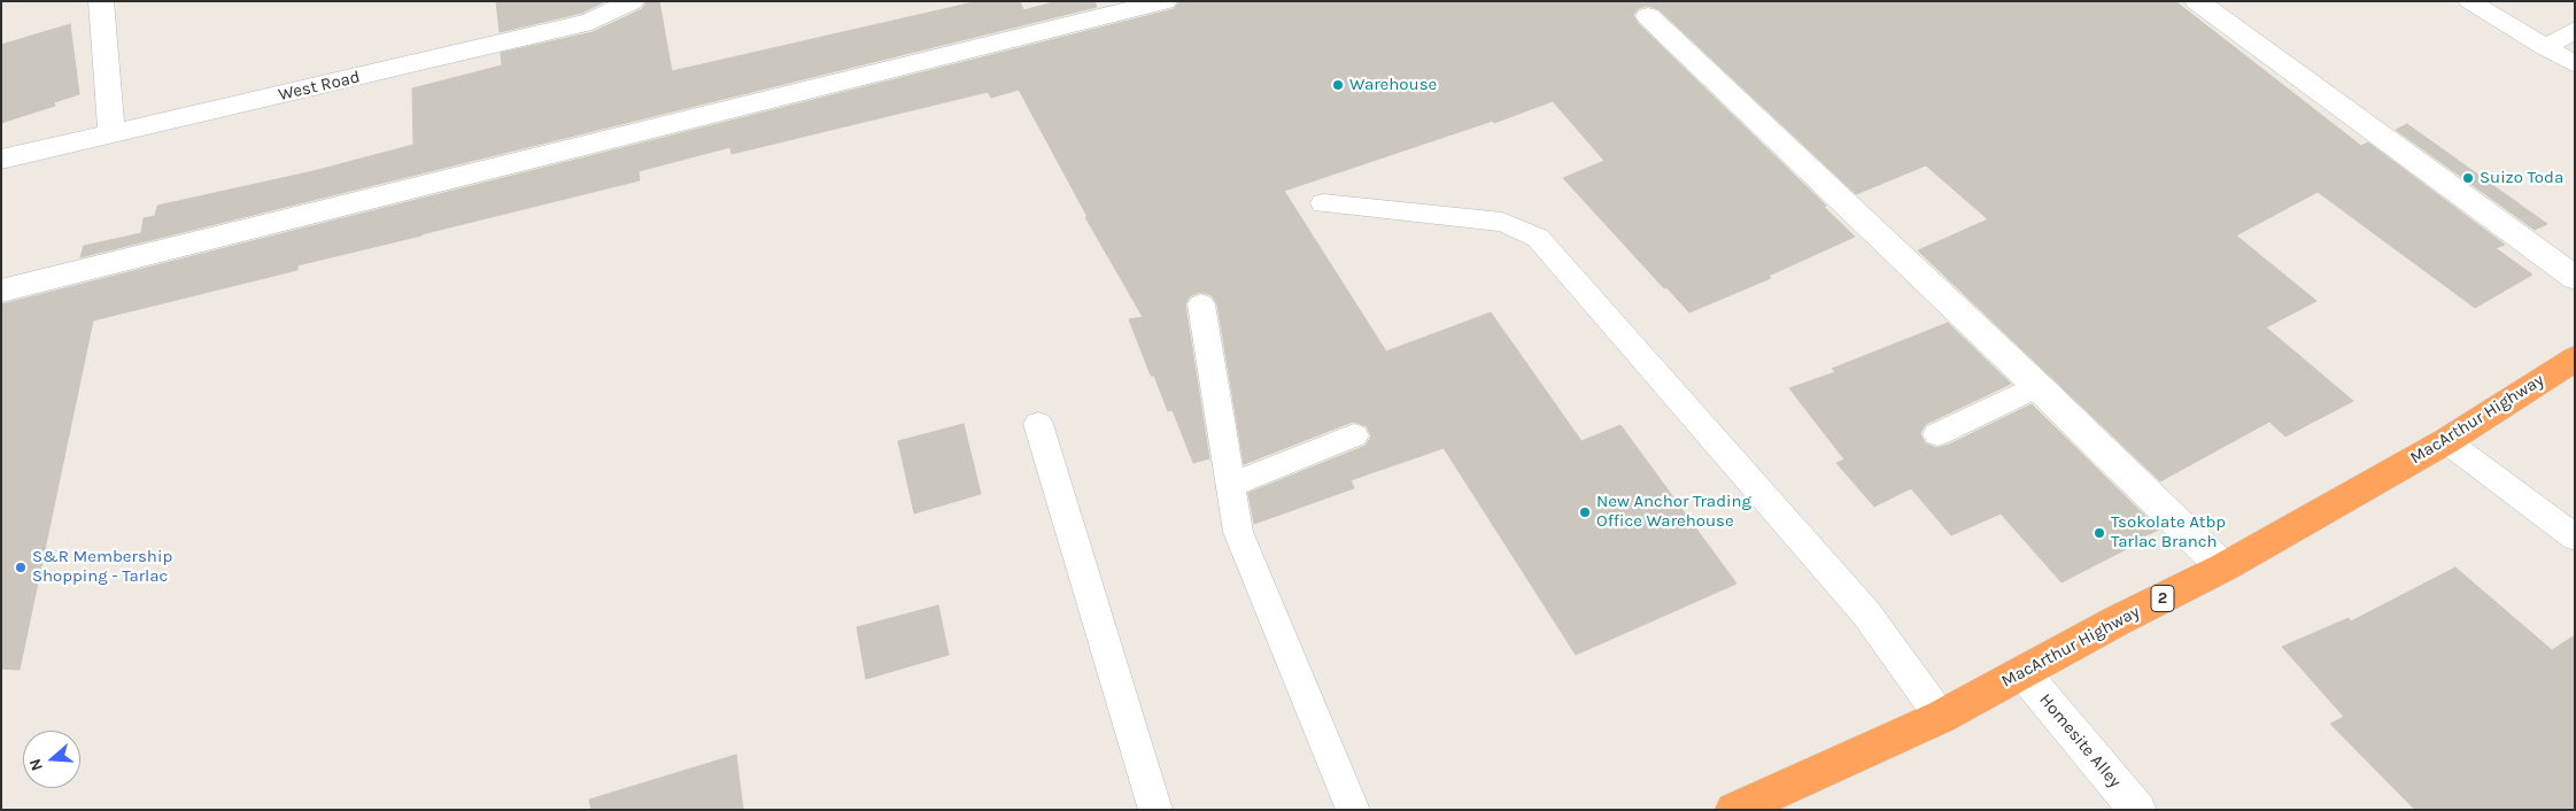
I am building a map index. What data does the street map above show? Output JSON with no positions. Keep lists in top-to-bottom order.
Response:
{
  "streets": {
    "highway": ["MacArthur Highway", "2"],
    "street": ["West Road", "Homesite Alley"]
  },
  "crossings": [
    ["MacArthur Highway", "Homesite Alley"]
  ],
  "places": [
    "Warehouse",
    "Suizo Toda",
    "New Anchor Trading Office Warehouse",
    "Tsokolate Atbp Tarlac Branch",
    "S&R Membership Shopping - Tarlac"
  ],
  "north": "left"
}
